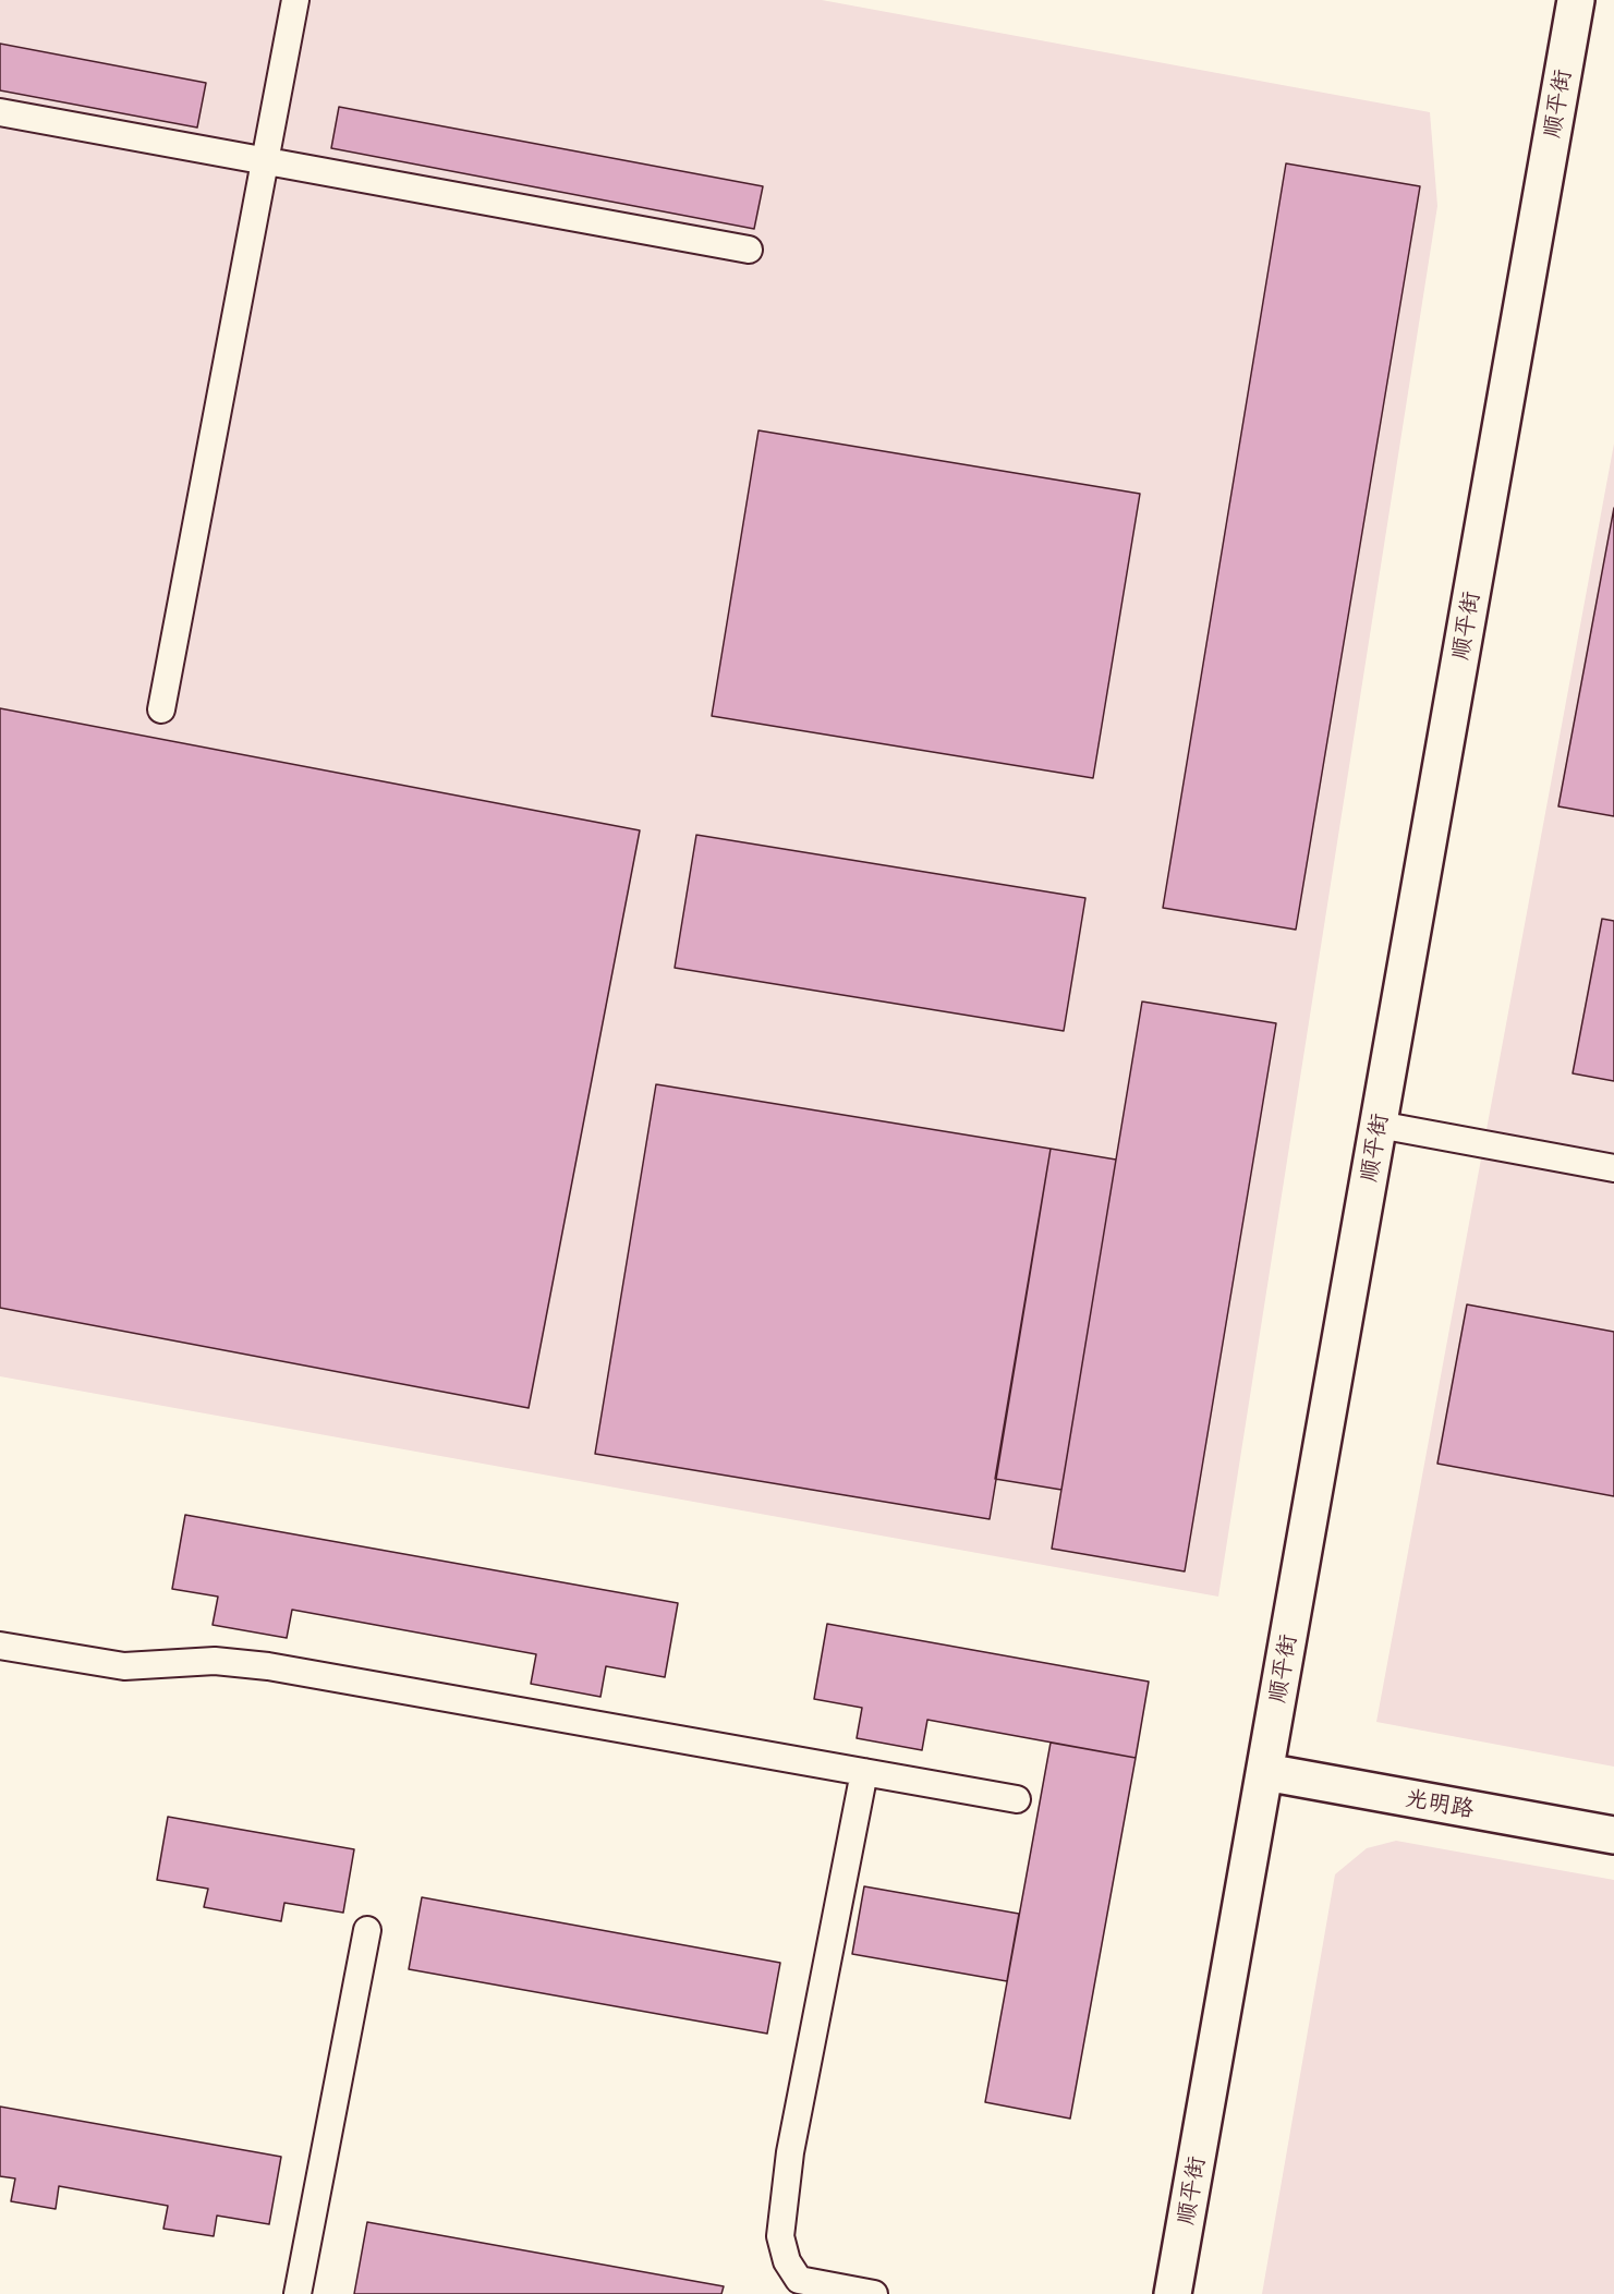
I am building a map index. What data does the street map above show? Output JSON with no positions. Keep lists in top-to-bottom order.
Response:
{
  "streets": {
    "street": ["顺平街", "光明路"]
  },
  "crossings": [
    ["顺平街", "光明路"]
  ]
}
